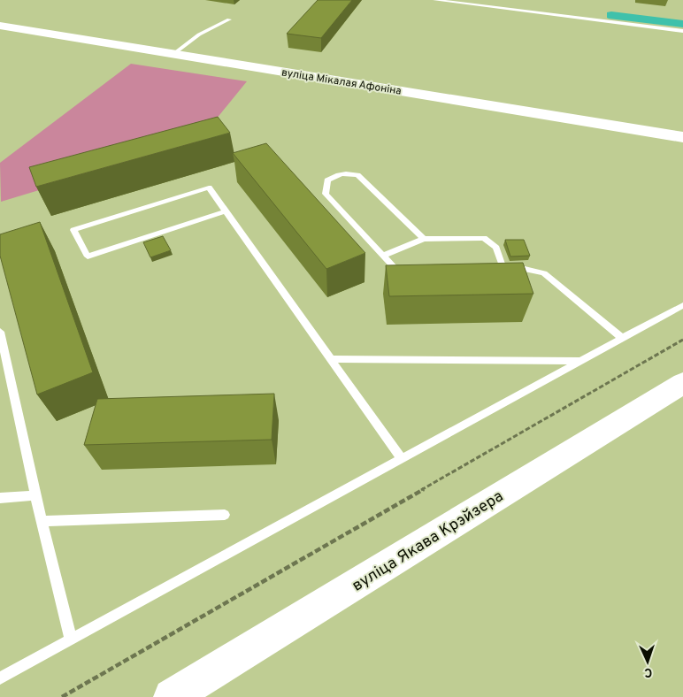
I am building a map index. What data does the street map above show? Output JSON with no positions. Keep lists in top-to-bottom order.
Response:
{
  "streets": {
    "street": ["вуліца Мікалая Афоніна", "вуліца Якава Крэйзера"]
  },
  "north": "bottom"
}
